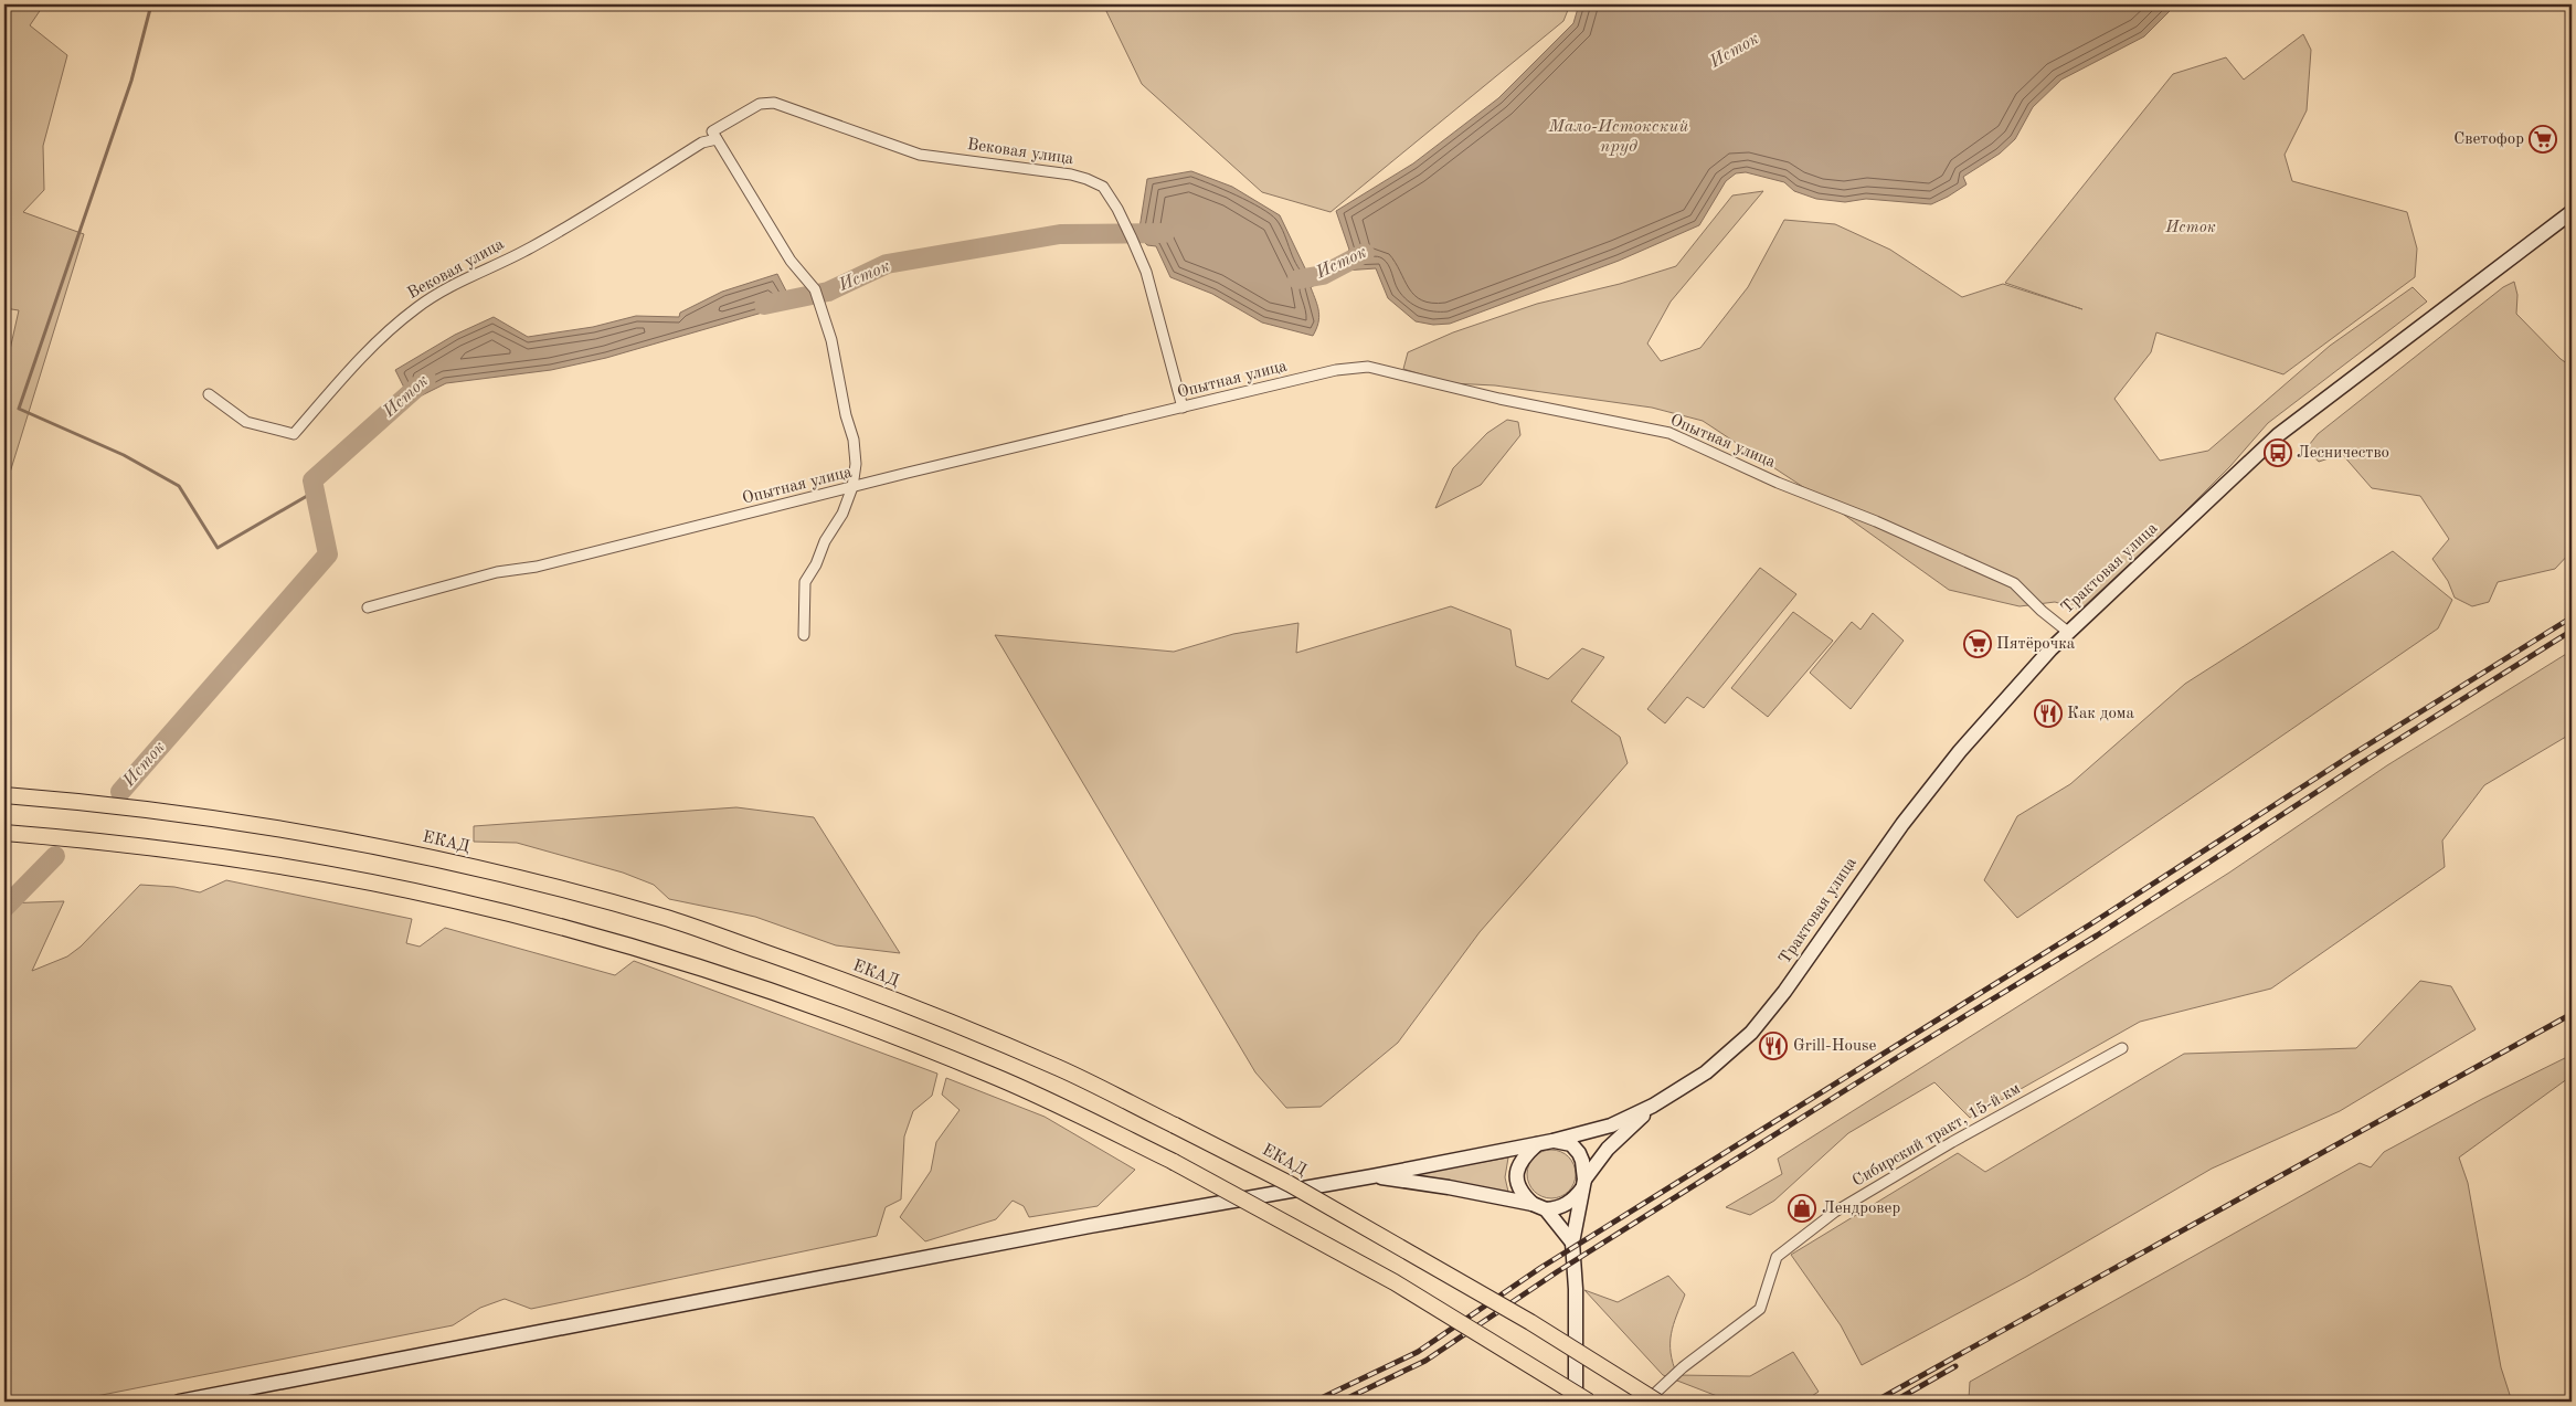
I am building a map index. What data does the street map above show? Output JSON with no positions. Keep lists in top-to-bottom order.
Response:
{
  "streets": {
    "highway": ["ЕКАД"],
    "main road": ["Трактовая улица"],
    "street": ["Вековая улица", "Опытная улица", "Сибирский тракт, 15-й км"]
  },
  "crossings": [
    ["Вековая улица", "Опытная улица"],
    ["Опытная улица", "Трактовая улица"]
  ],
  "water": ["Исток", "Мало-Истокский пруд"],
  "parks": ["Исток"],
  "places": {
    "supermarket": ["Светофор", "Пятёрочка"],
    "bus stop": ["Лесничество"],
    "restaurant": ["Как дома", "Grill-House"],
    "shop": ["Лендровер"]
  }
}
